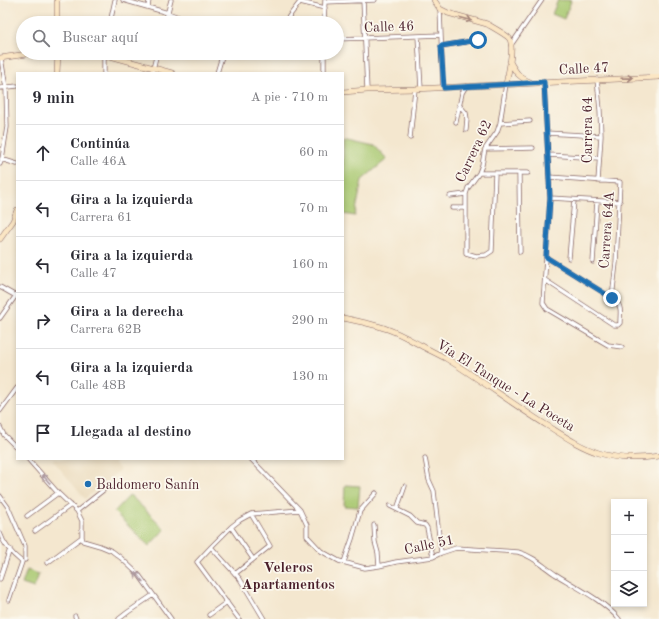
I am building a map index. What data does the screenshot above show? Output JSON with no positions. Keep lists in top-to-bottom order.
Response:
{
  "streets": {
    "street": [
      "Calle 46",
      "Calle 47",
      "Carrera 64",
      "Carrera 62",
      "Carrera 64A",
      "Vía El Tanque - La Poceta",
      "Calle 51"
    ]
  },
  "crossings": [
    ["Calle 47", "Carrera 64"],
    ["Calle 47", "Carrera 62"],
    ["Carrera 64", "Carrera 64A"]
  ],
  "districts": ["Veleros Apartamentos"],
  "places": ["Baldomero Sanín"],
  "page": {
    "search": "Buscar aquí",
    "heading": ["9 min", "A pie · 710 m"],
    "list": [
      ["Continúa", "Calle 46A", "60 m"],
      ["Gira a la izquierda", "Carrera 61", "70 m"],
      ["Gira a la izquierda", "Calle 47", "160 m"],
      ["Gira a la derecha", "Carrera 62B", "290 m"],
      ["Gira a la izquierda", "Calle 48B", "130 m"],
      "Llegada al destino"
    ],
    "map_buttons": ["+", "−"]
  }
}
